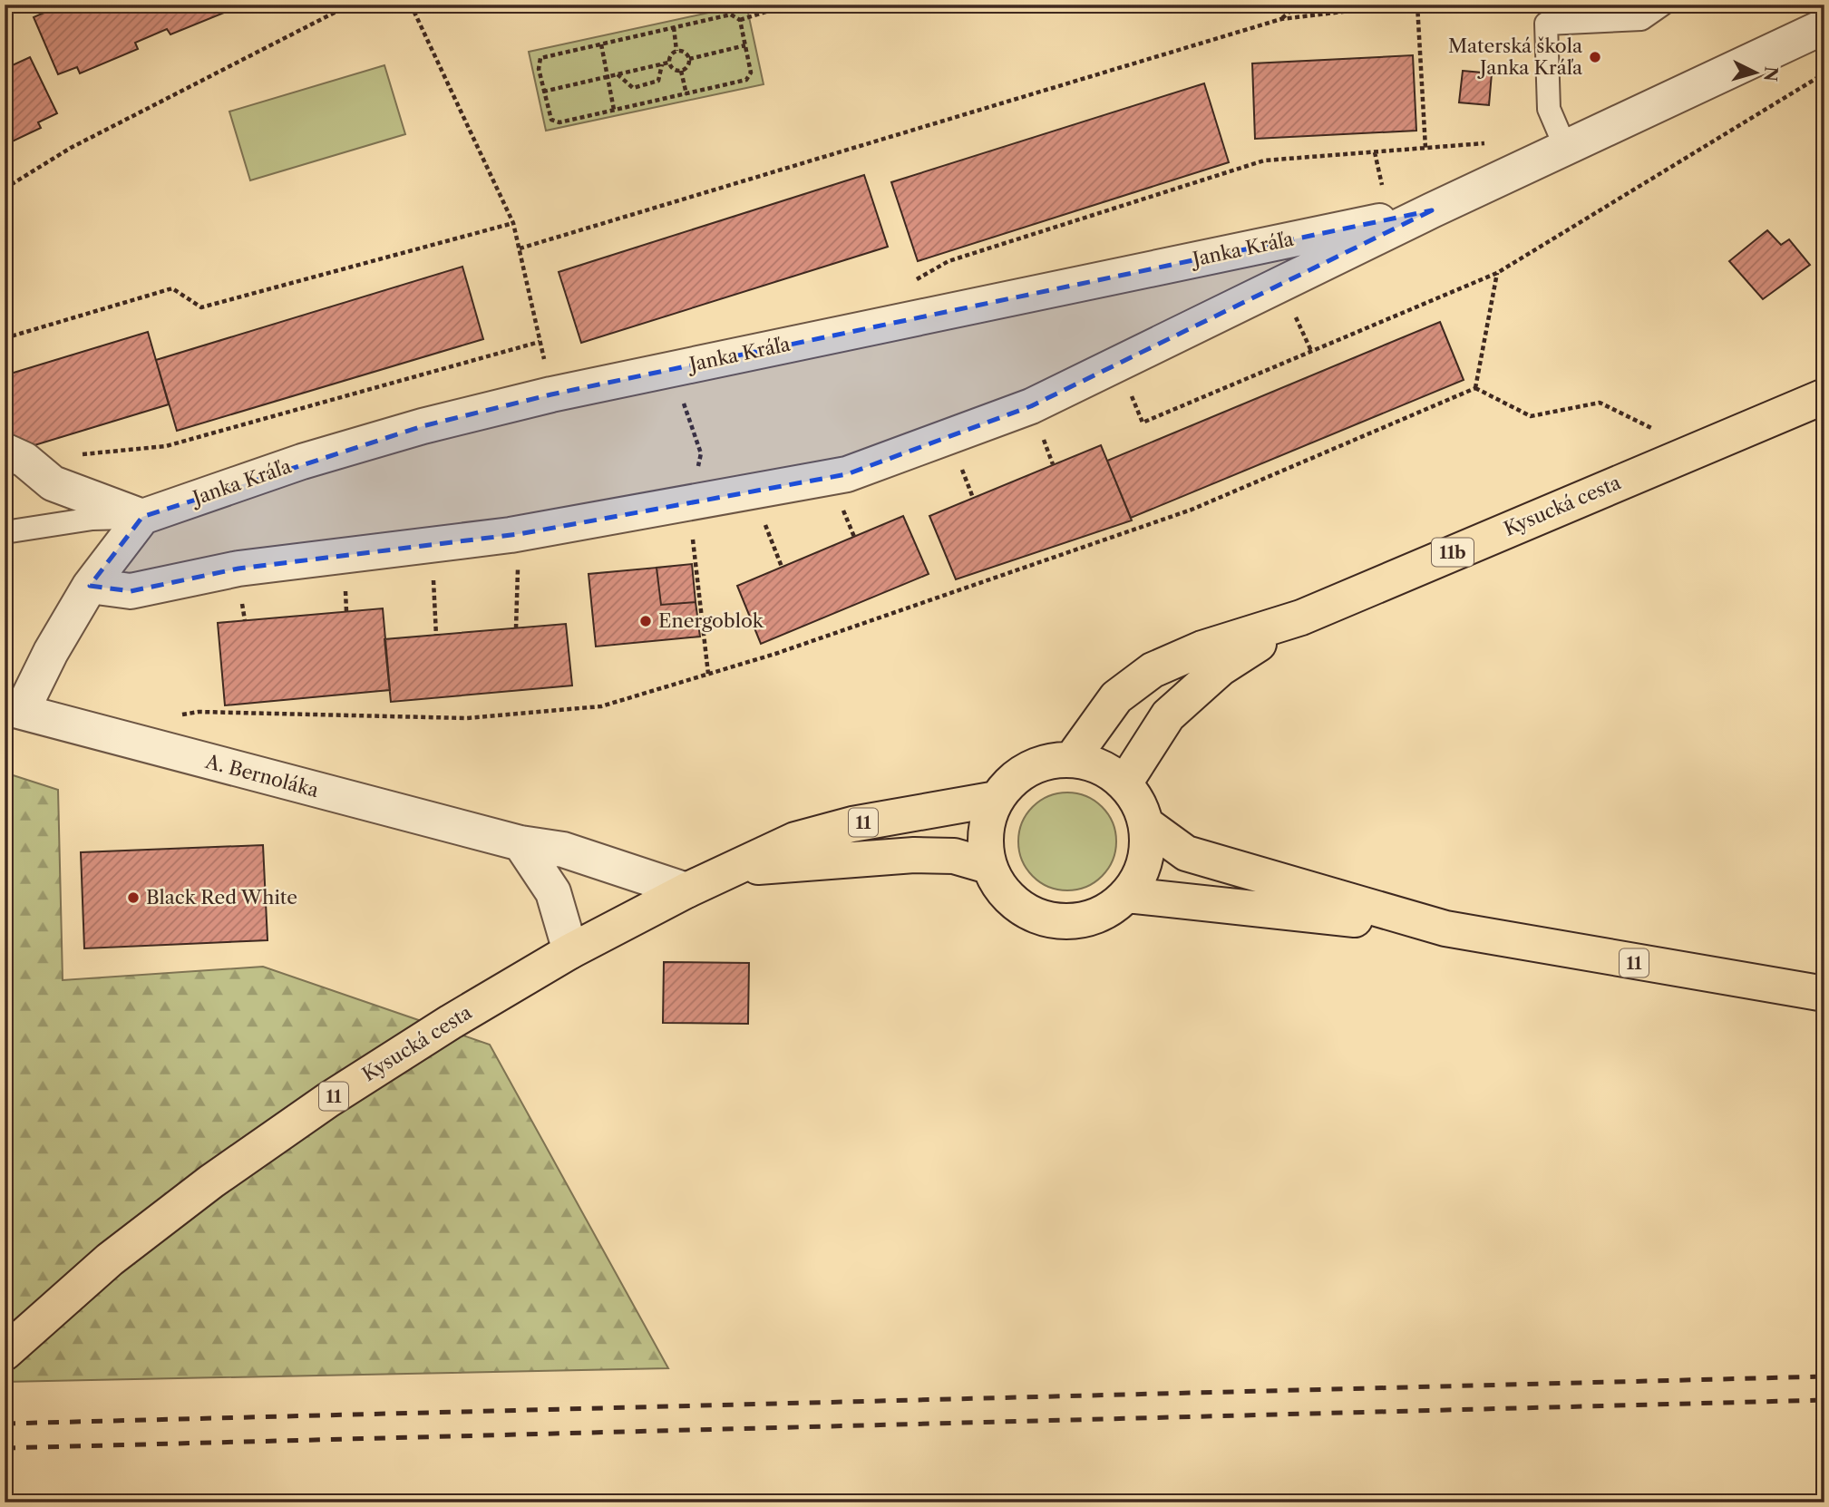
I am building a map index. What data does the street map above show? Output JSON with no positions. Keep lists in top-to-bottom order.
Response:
{
  "streets": {
    "main road": ["Kysucká cesta", "11b", "11"],
    "street": ["Janka Kráľa", "A. Bernoláka"]
  },
  "crossings": [
    ["Kysucká cesta", "A. Bernoláka"],
    ["Kysucká cesta", "11"]
  ],
  "places": ["Materská škola Janka Kráľa", "Energoblok", "Black Red White"],
  "north": "right"
}
